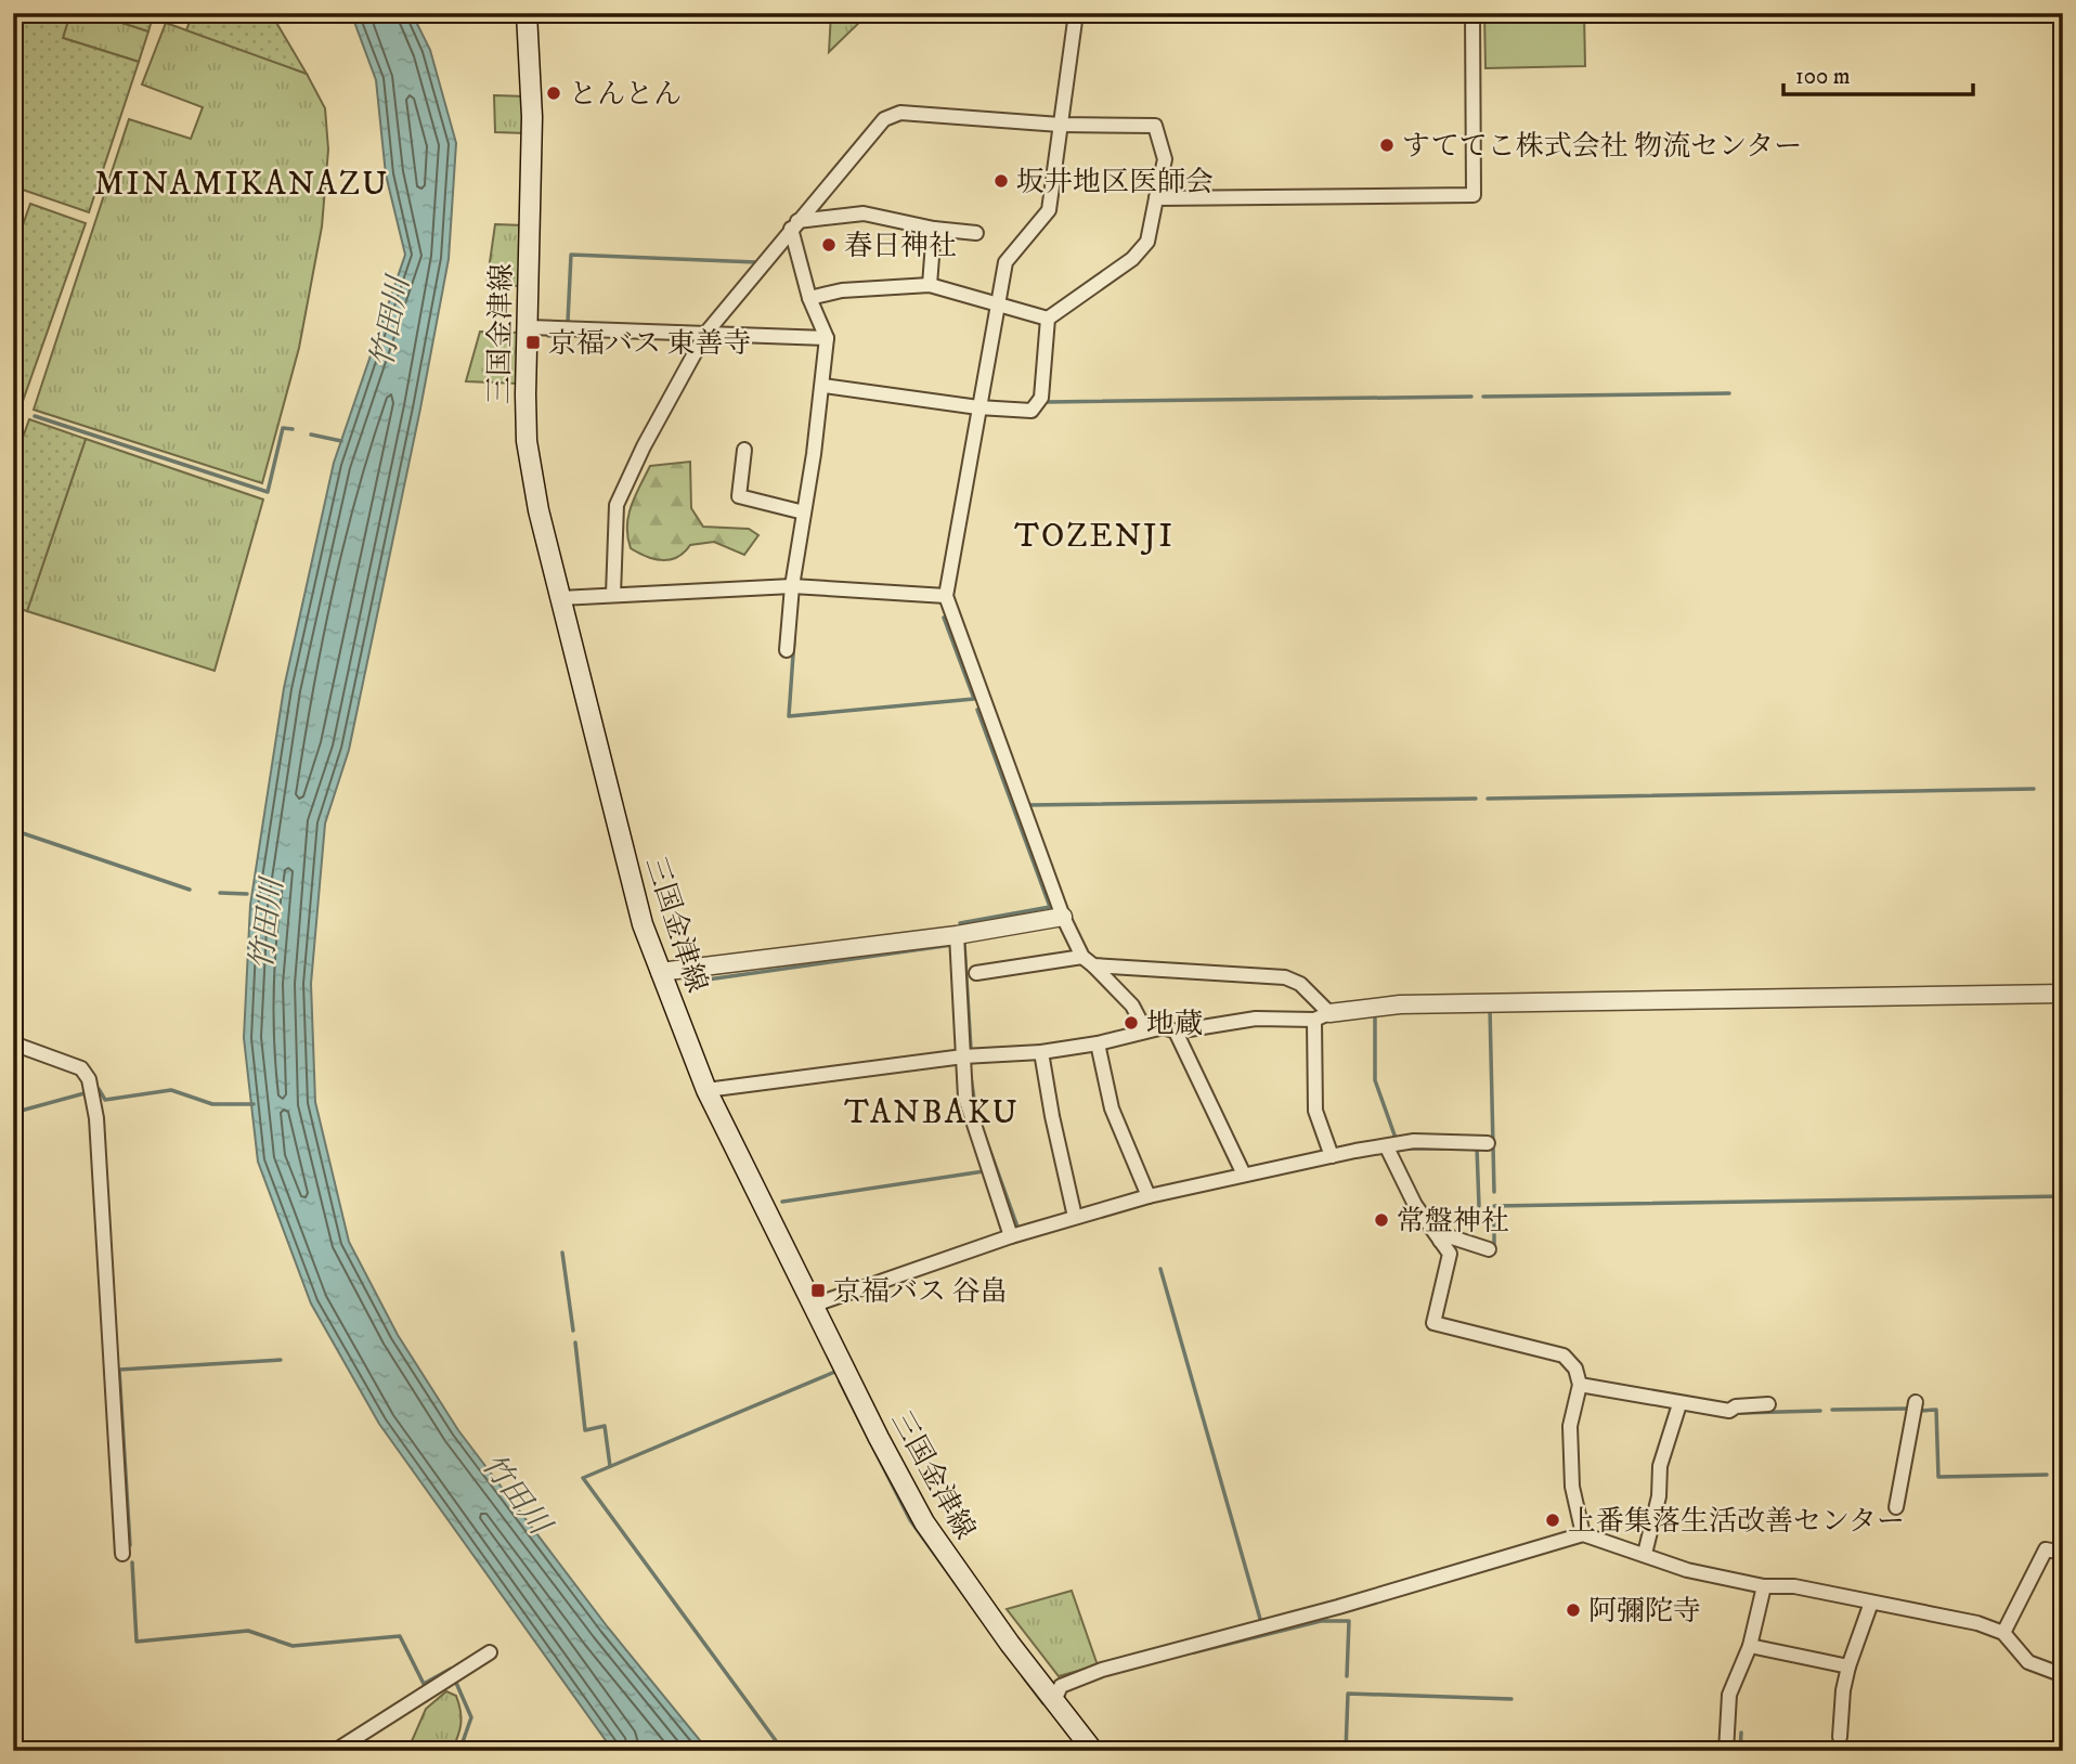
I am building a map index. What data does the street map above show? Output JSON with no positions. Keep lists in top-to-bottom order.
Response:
{
  "streets": {
    "main road": ["三国金津線"]
  },
  "districts": ["MINAMIKANAZU", "TOZENJI", "TANBAKU"],
  "water": ["竹田川"],
  "places": {
    "other": [
      "とんとん",
      "すててこ株式会社 物流センター",
      "坂井地区医師会",
      "春日神社",
      "地蔵",
      "常盤神社",
      "上番集落生活改善センター",
      "阿彌陀寺"
    ],
    "transit": ["京福バス 東善寺", "京福バス 谷畠"]
  },
  "scale_bar": "100 m"
}
